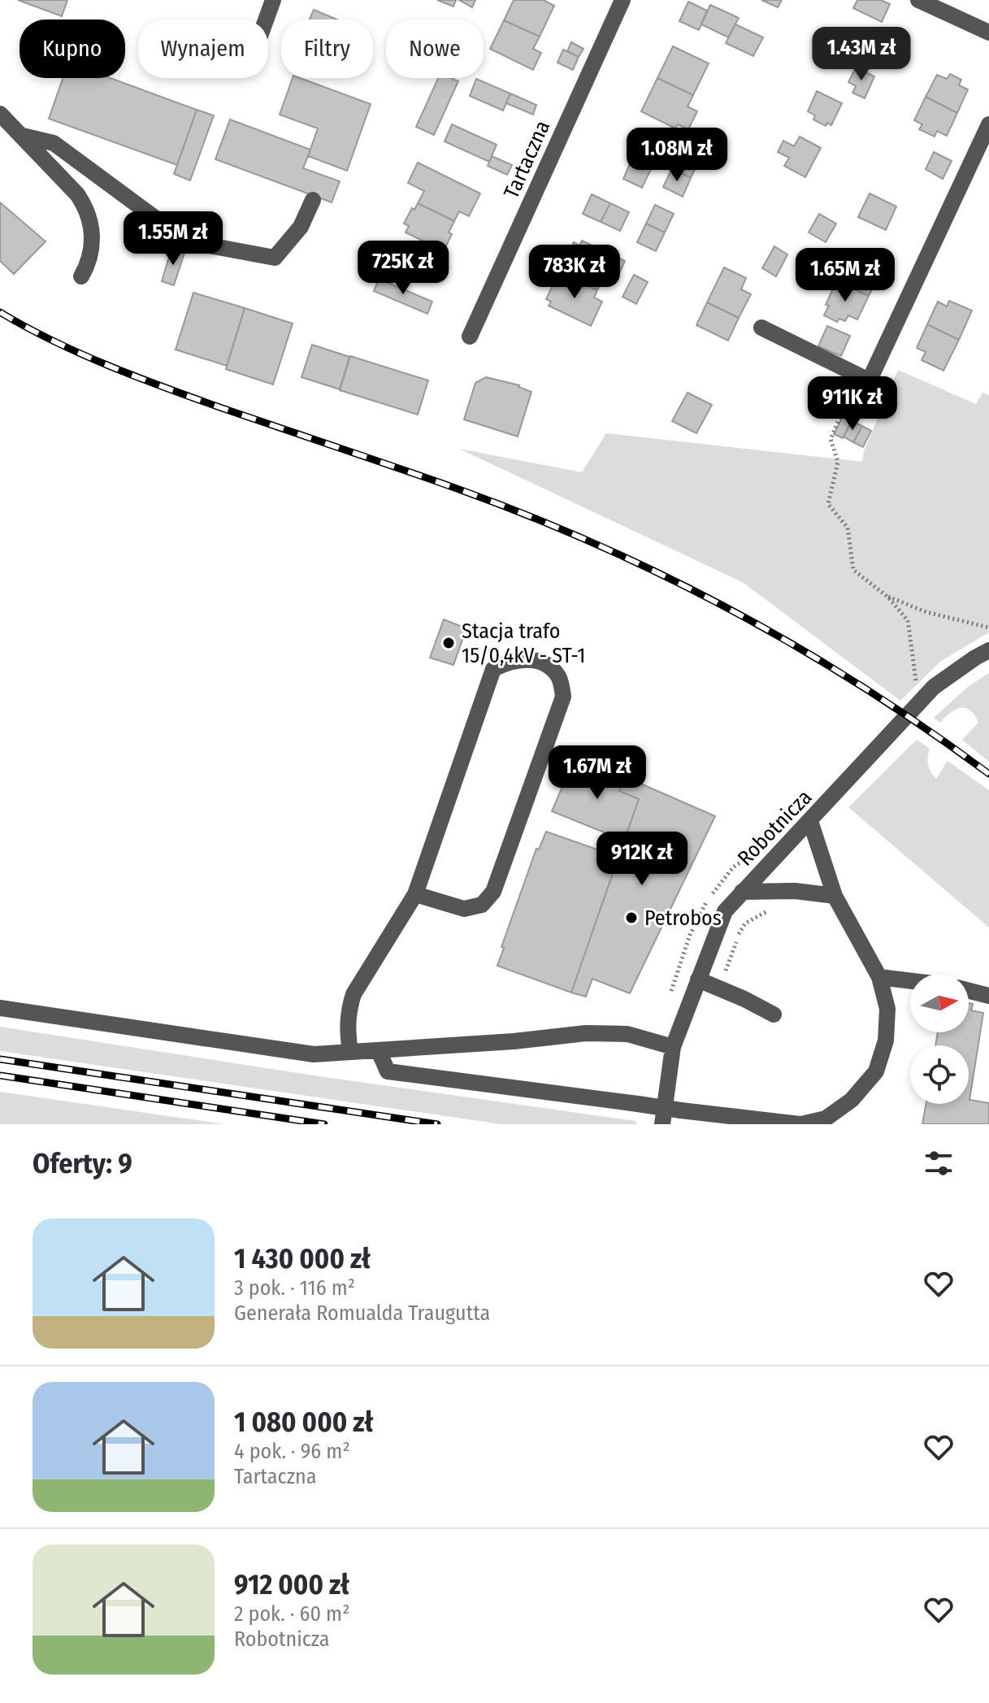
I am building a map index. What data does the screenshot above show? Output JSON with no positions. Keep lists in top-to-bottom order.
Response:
{
  "streets": {
    "street": ["Tartaczna", "Robotnicza"]
  },
  "places": ["Stacja trafo 15/0,4kV - ST-1", "Petrobos"],
  "north": "right",
  "page": {
    "chip": [
      "Kupno",
      "Wynajem",
      "Filtry",
      "Nowe"
    ],
    "price": [
      "1.43M zł",
      "1.08M zł",
      "1.55M zł",
      "725K zł",
      "783K zł",
      "1.65M zł",
      "911K zł",
      "1.67M zł",
      "912K zł"
    ],
    "heading": "Oferty: 9",
    "list": [
      {
        "name": "1 430 000 zł",
        "note": "3 pok. · 116 m² · Generała Romualda Traugutta"
      },
      {
        "name": "1 080 000 zł",
        "note": "4 pok. · 96 m² · Tartaczna"
      },
      {
        "name": "912 000 zł",
        "note": "2 pok. · 60 m² · Robotnicza"
      }
    ]
  }
}
